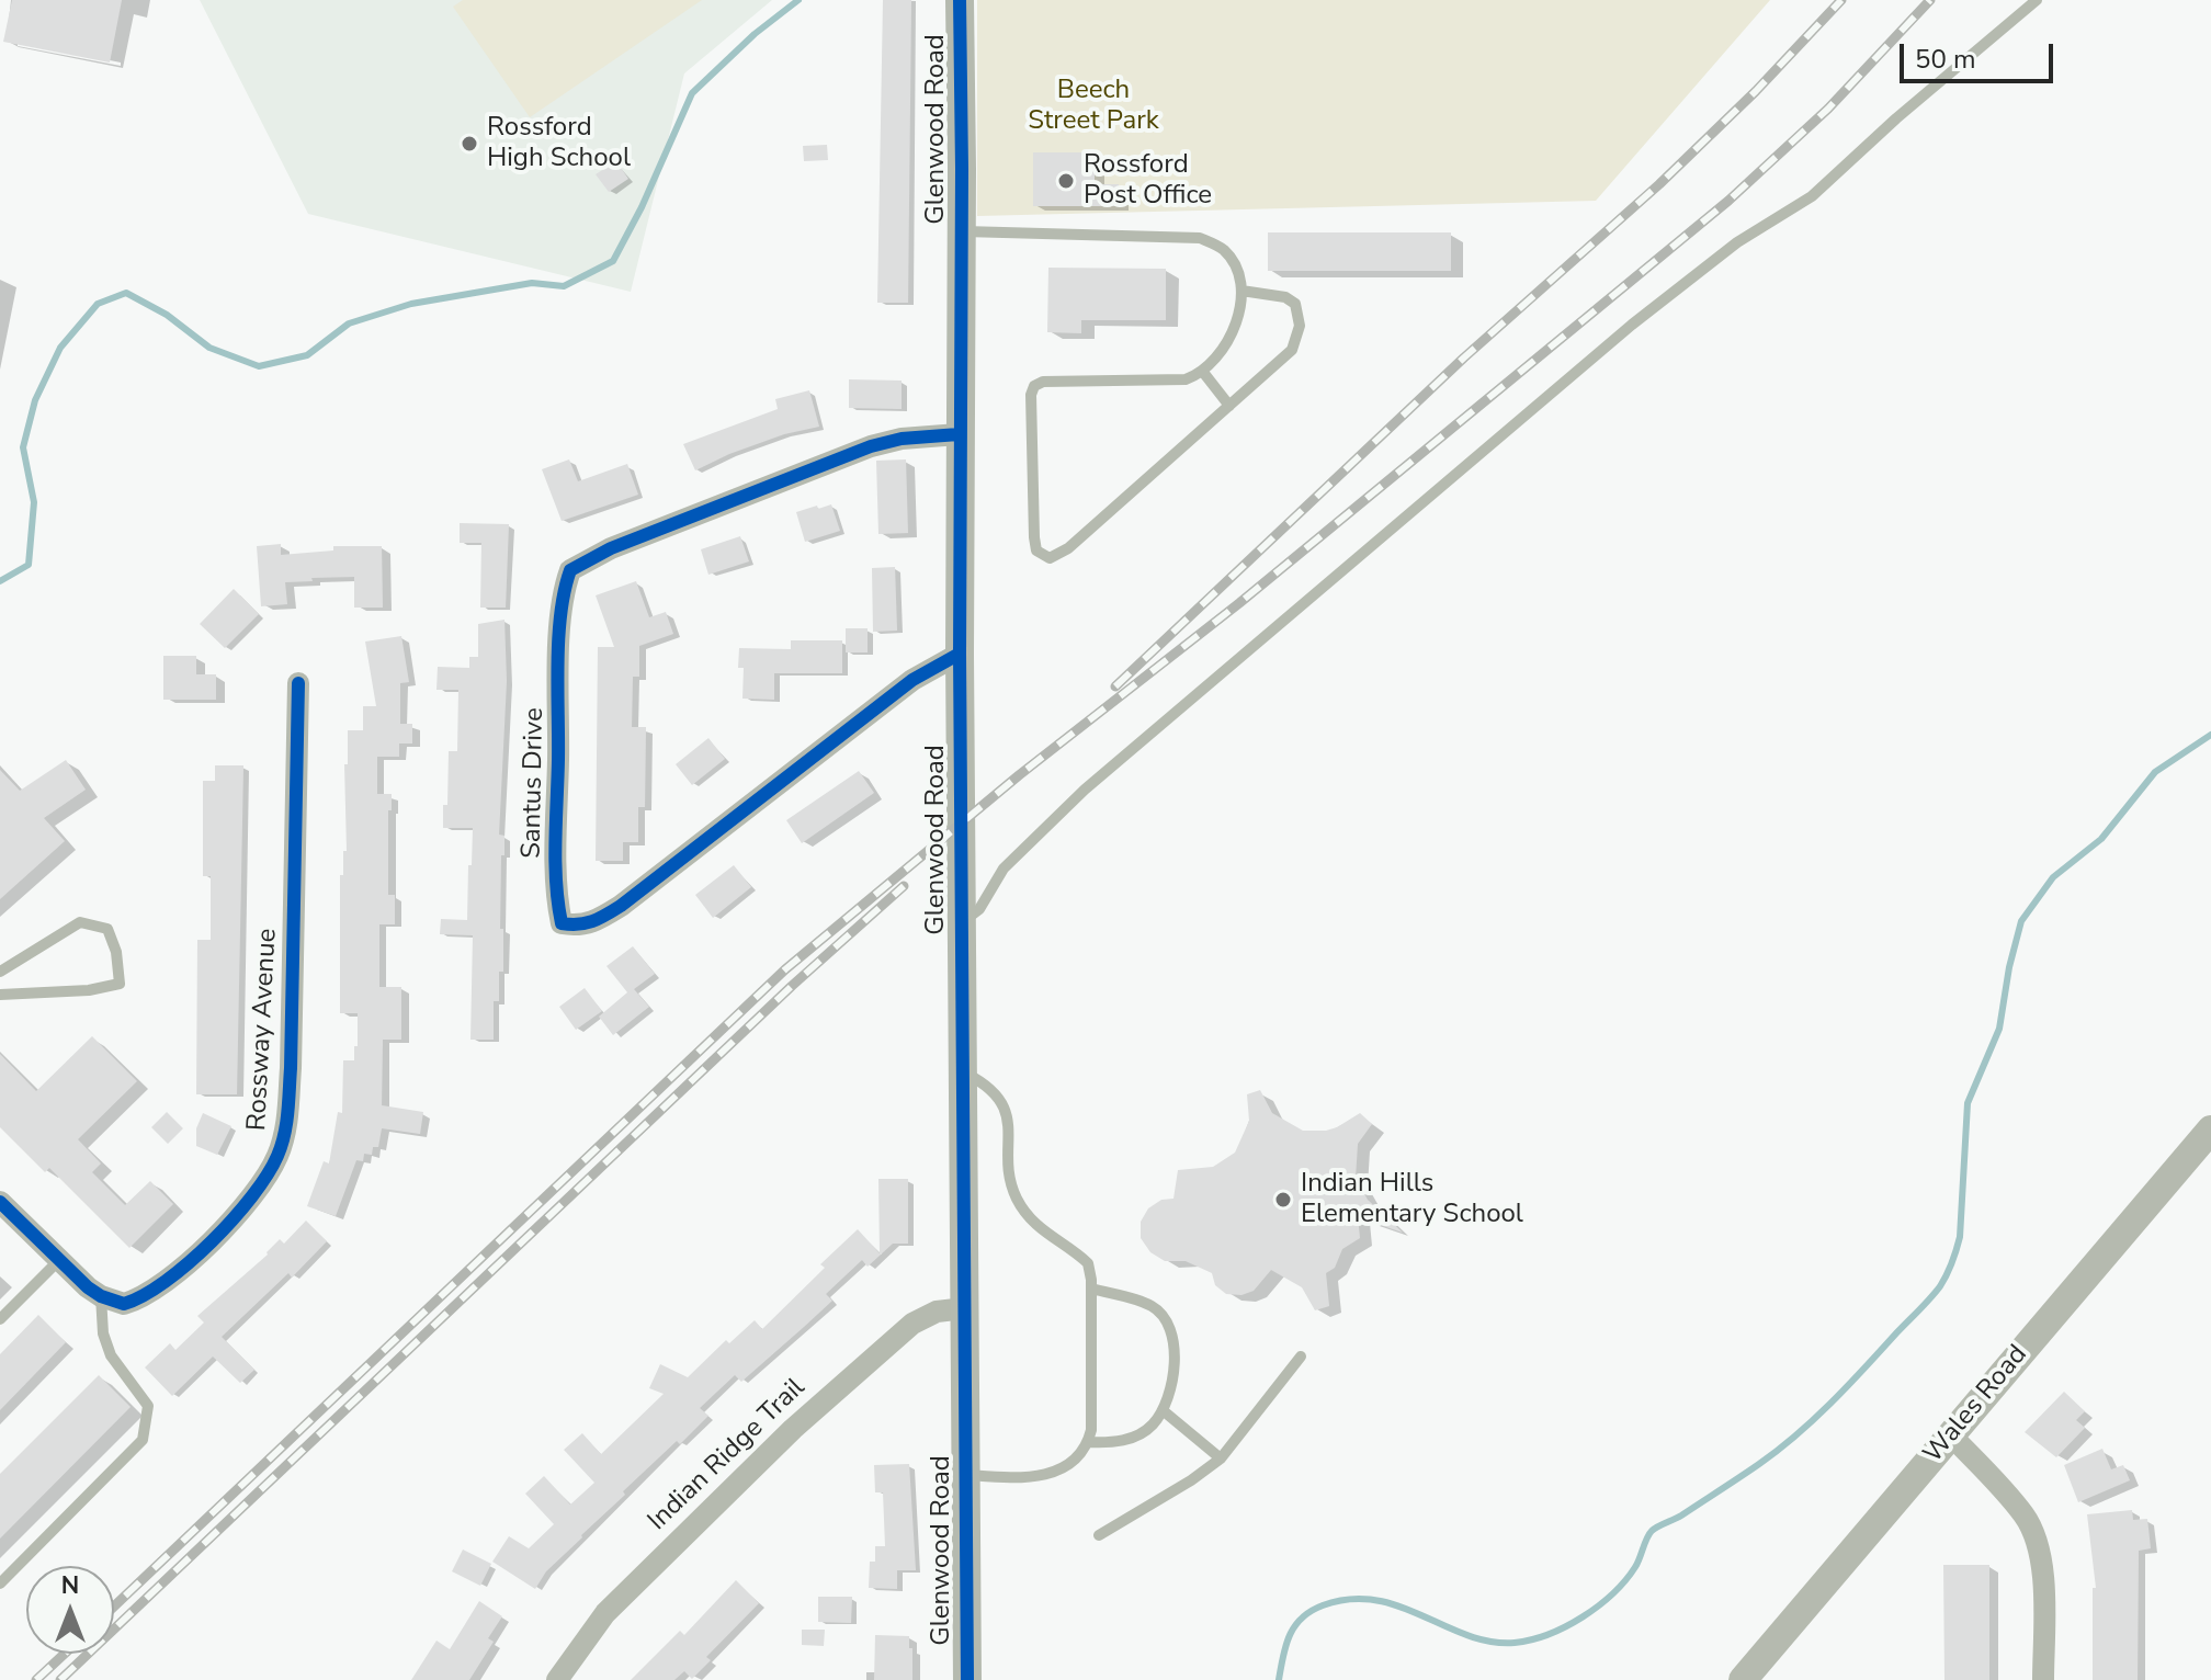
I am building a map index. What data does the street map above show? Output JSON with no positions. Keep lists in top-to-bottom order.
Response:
{
  "streets": {
    "street": [
      "Glenwood Road",
      "Santus Drive",
      "Rossway Avenue",
      "Wales Road",
      "Indian Ridge Trail"
    ]
  },
  "crossings": [
    ["Glenwood Road", "Santus Drive"],
    ["Glenwood Road", "Indian Ridge Trail"]
  ],
  "parks": ["Beech Street Park"],
  "places": ["Rossford High School", "Rossford Post Office", "Indian Hills Elementary School"],
  "scale_bar": "50 m",
  "north": "top"
}
